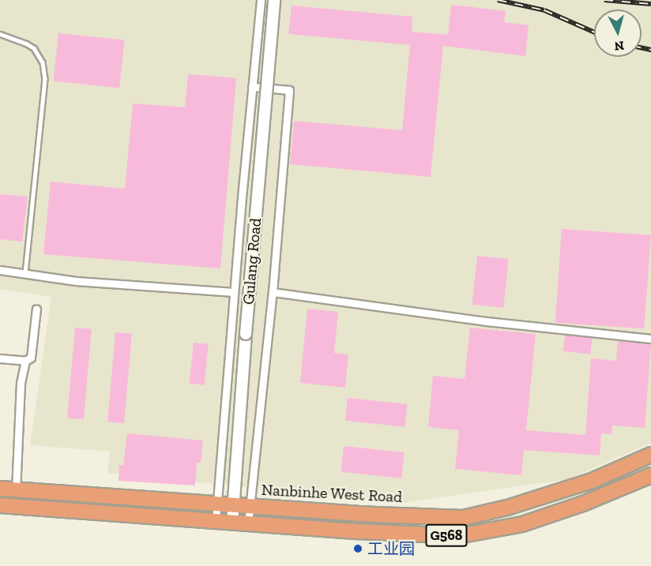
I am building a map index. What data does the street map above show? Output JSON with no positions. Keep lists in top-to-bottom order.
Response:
{
  "streets": {
    "highway": ["Nanbinhe West Road", "G568"],
    "main road": ["Gulang Road"]
  },
  "crossings": [
    ["Gulang Road", "Nanbinhe West Road"],
    ["Gulang Road", "G568"]
  ],
  "places": ["工业园"],
  "north": "bottom"
}
